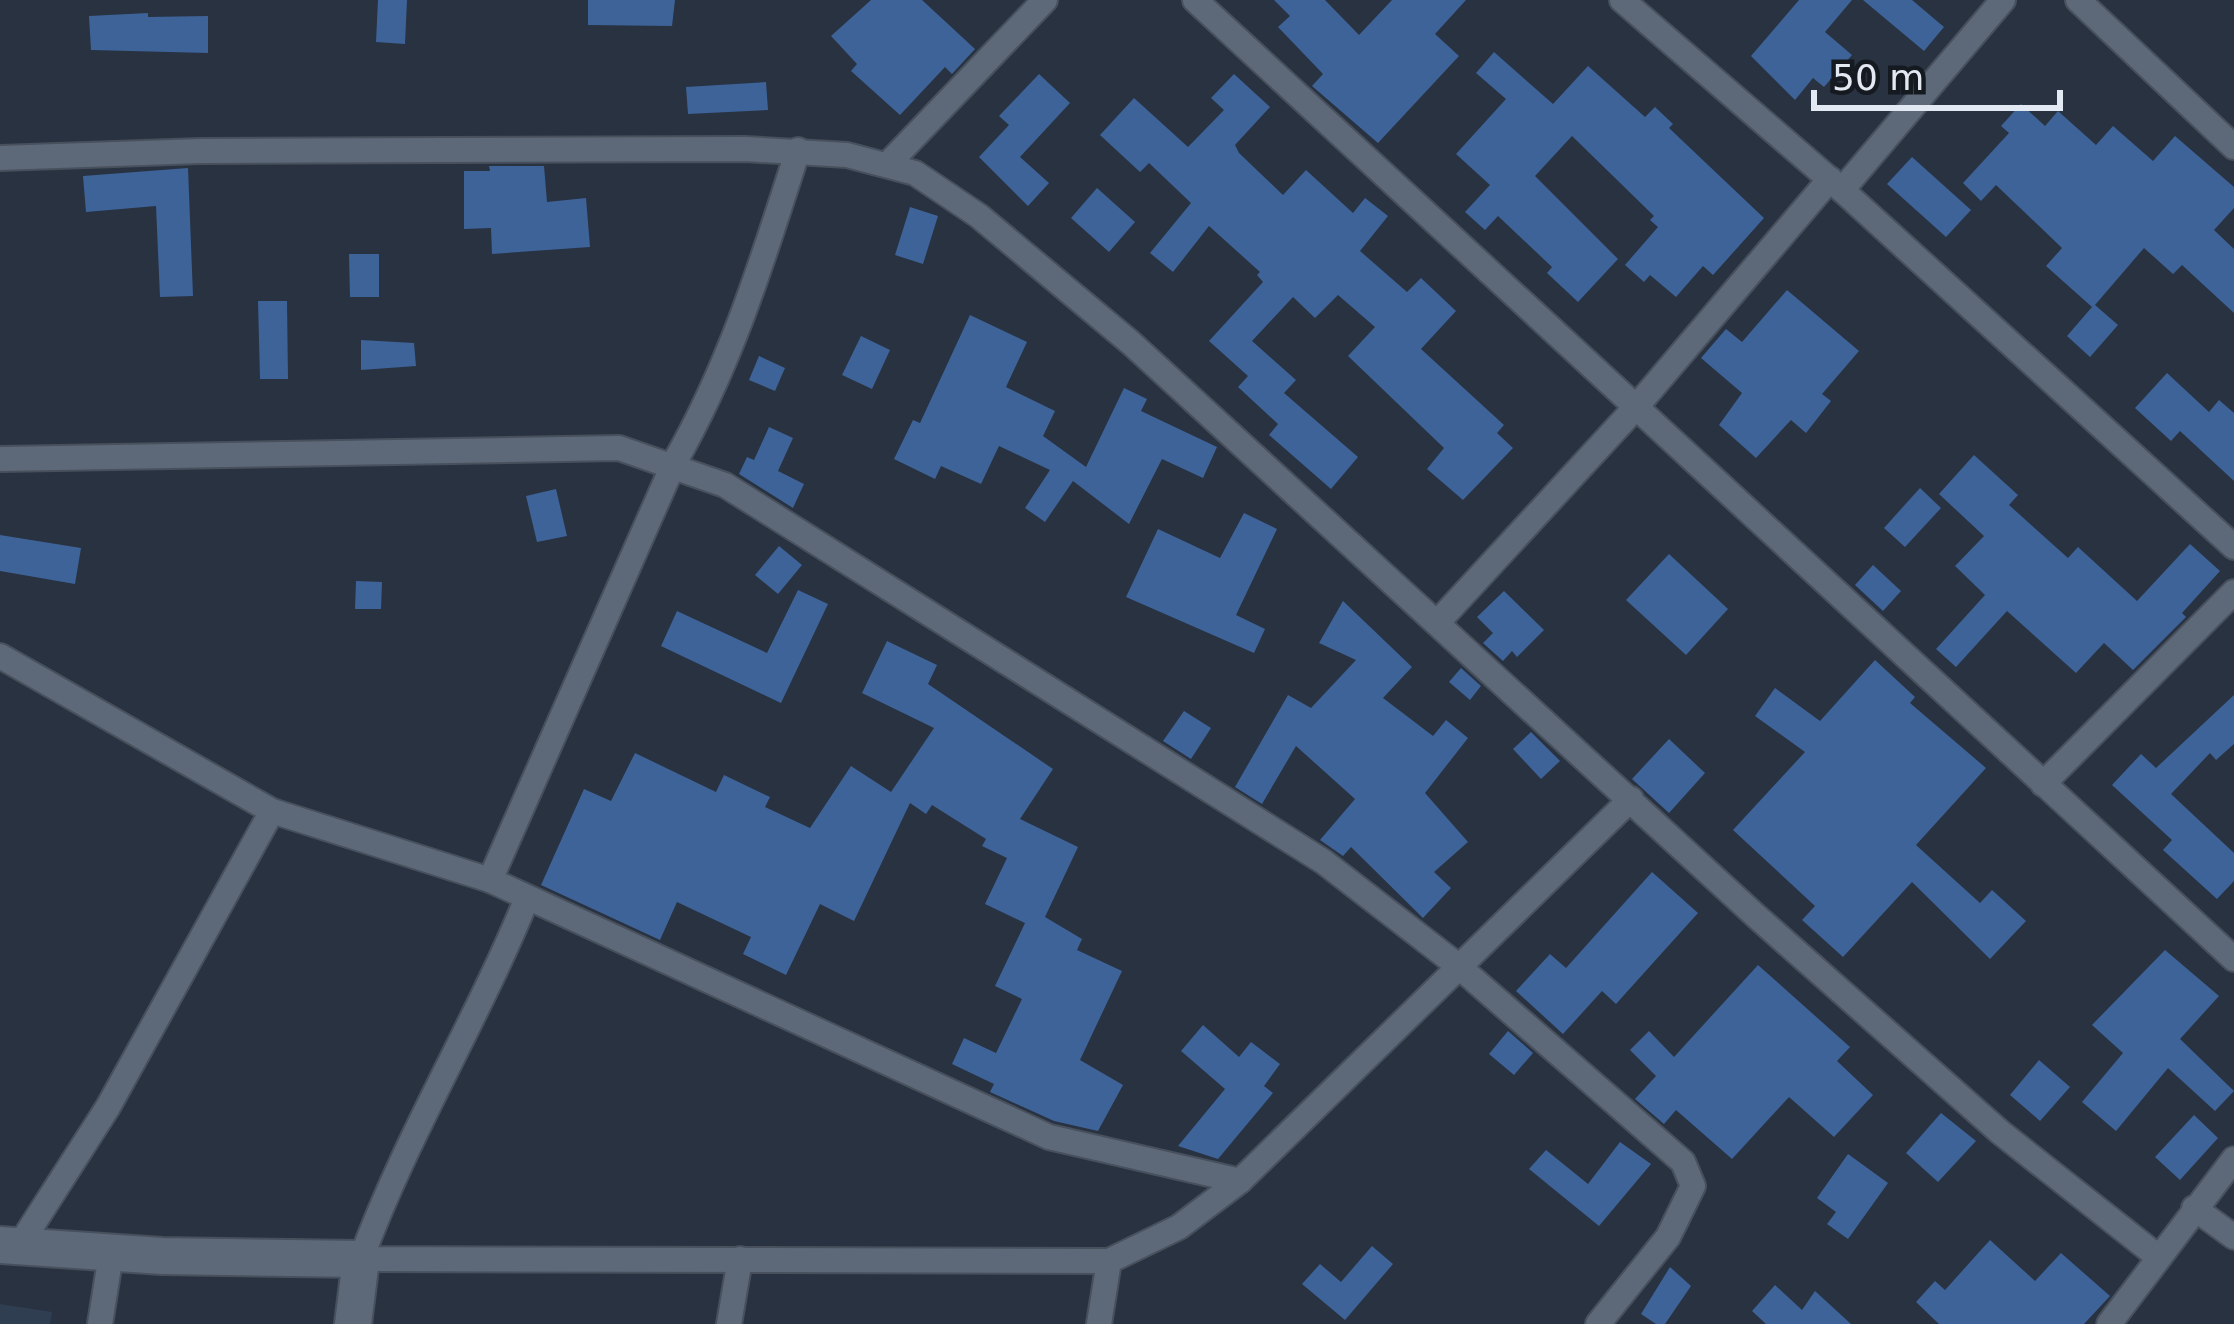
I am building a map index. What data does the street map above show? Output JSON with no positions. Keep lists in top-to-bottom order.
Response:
{
  "scale_bar": "50 m"
}
